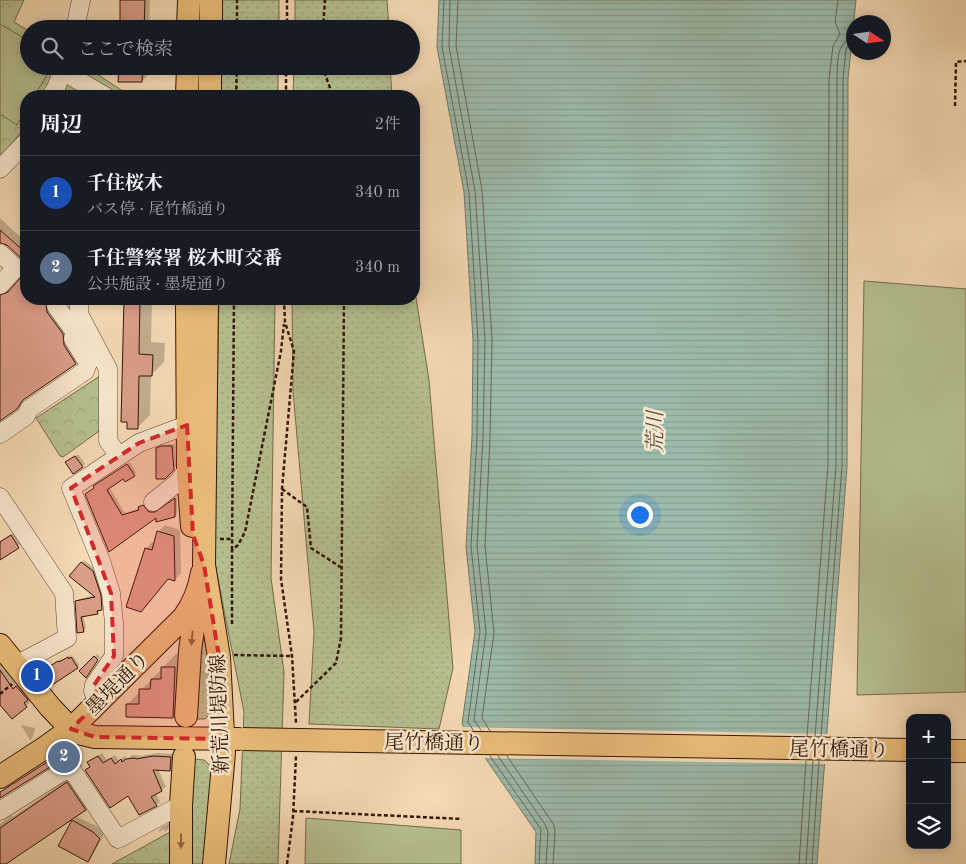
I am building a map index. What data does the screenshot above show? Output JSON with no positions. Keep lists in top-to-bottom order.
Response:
{
  "streets": {
    "main road": ["墨堤通り", "新荒川堤防線", "尾竹橋通り"]
  },
  "crossings": [
    ["墨堤通り", "新荒川堤防線"],
    ["墨堤通り", "尾竹橋通り"],
    ["新荒川堤防線", "尾竹橋通り"]
  ],
  "water": ["荒川"],
  "north": "right",
  "page": {
    "search": "ここで検索",
    "heading": ["周辺", "2件"],
    "list": [
      {
        "mark": "1",
        "name": "千住桜木",
        "note": "バス停 · 尾竹橋通り",
        "value": "340 m"
      },
      {
        "mark": "2",
        "name": "千住警察署 桜木町交番",
        "note": "公共施設 · 墨堤通り",
        "value": "340 m"
      }
    ],
    "pins": ["1", "2"],
    "map_buttons": ["+", "−"]
  }
}
